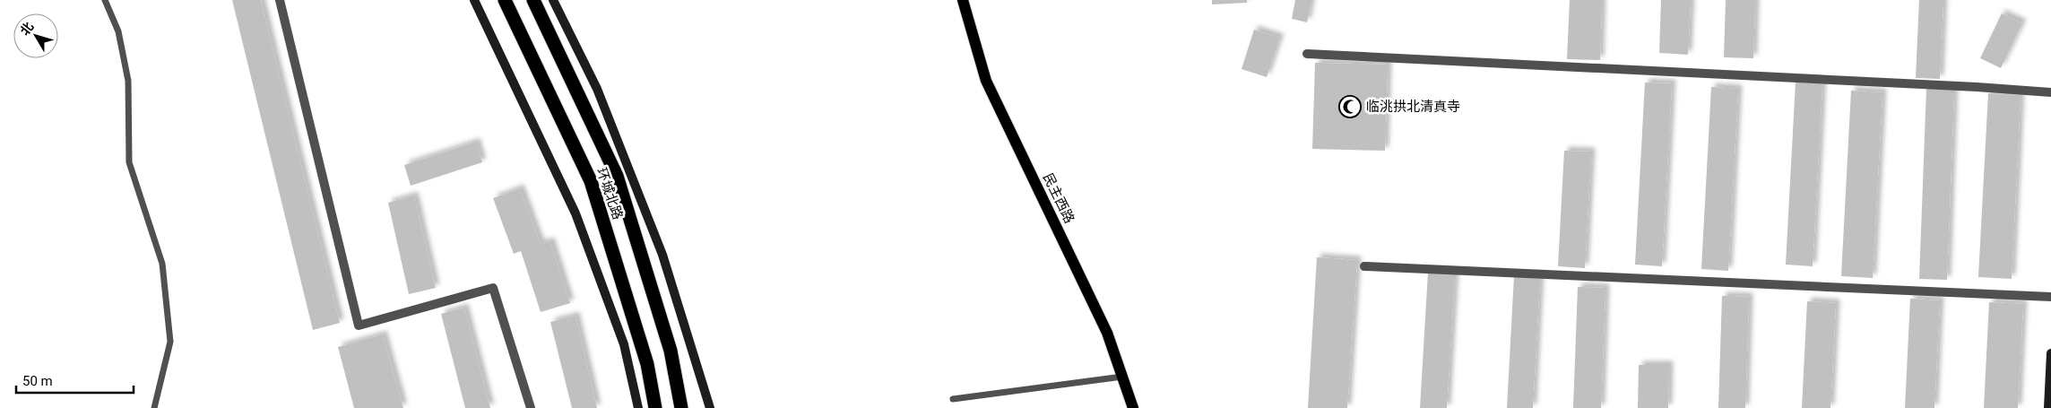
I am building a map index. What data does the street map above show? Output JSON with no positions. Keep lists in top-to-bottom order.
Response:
{
  "streets": {
    "highway": ["环城北路"],
    "main road": ["民主西路"]
  },
  "places": {
    "mosque": ["临洮拱北清真寺"]
  },
  "scale_bar": "50 m",
  "north": "top left"
}
